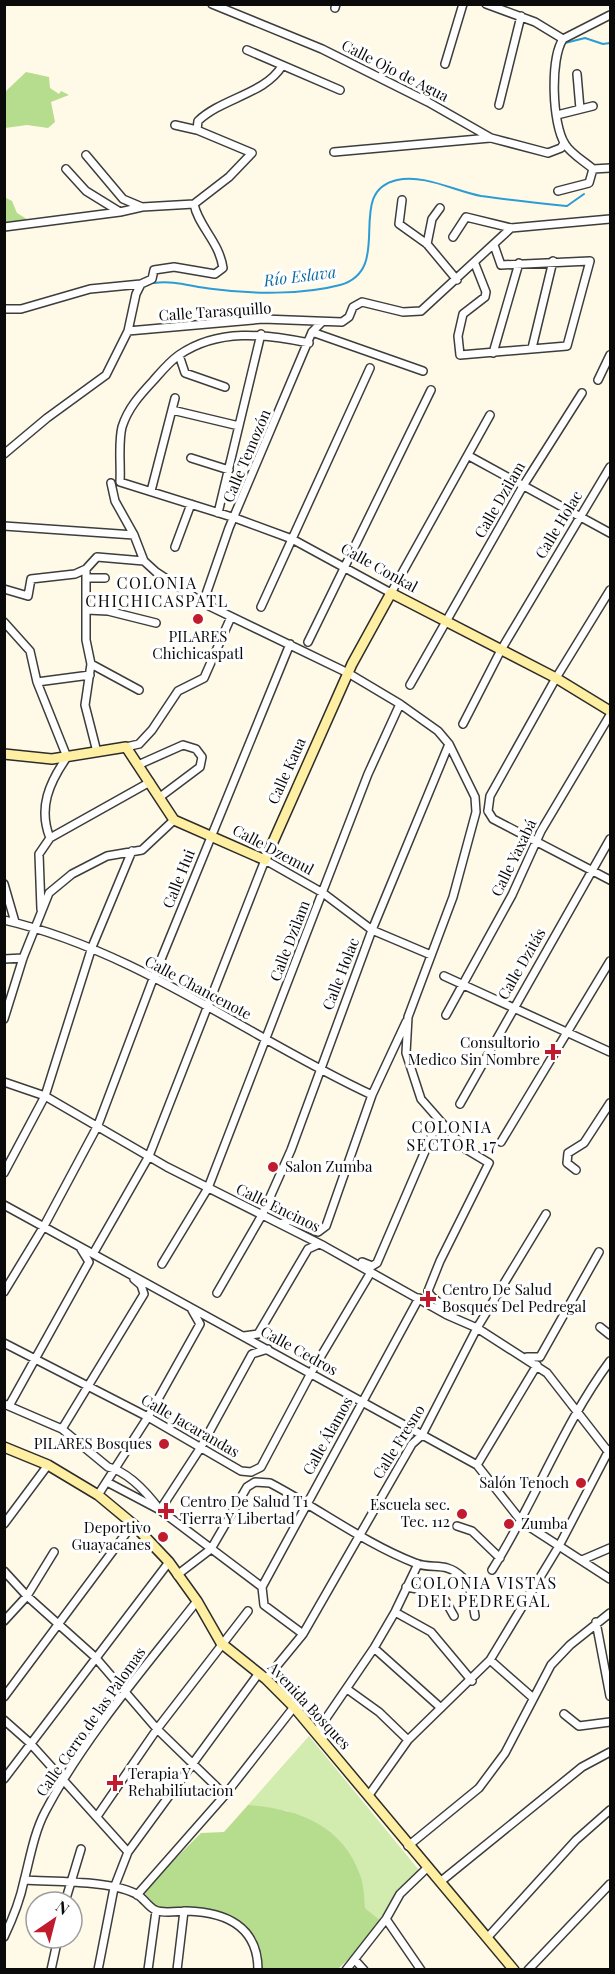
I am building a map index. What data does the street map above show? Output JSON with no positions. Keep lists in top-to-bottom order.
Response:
{
  "streets": {
    "street": [
      "Calle Ojo de Agua",
      "Calle Tarasquillo",
      "Calle Temozón",
      "Calle Dzilam",
      "Calle Holac",
      "Calle Conkal",
      "Calle Kaua",
      "Calle Dzemul",
      "Calle Yaxabá",
      "Calle Hui",
      "Calle Dzitás",
      "Calle Chancenote",
      "Calle Encinos",
      "Calle Cedros",
      "Calle Jacarandas",
      "Calle Álamos",
      "Calle Fresno",
      "Avenida Bosques",
      "Calle Cerro de las Palomas"
    ]
  },
  "crossings": [
    ["Calle Tarasquillo", "Calle Temozón"],
    ["Calle Temozón", "Calle Conkal"],
    ["Calle Dzilam", "Calle Conkal"],
    ["Calle Dzilam", "Calle Dzemul"],
    ["Calle Dzilam", "Calle Chancenote"],
    ["Calle Dzilam", "Calle Encinos"],
    ["Calle Holac", "Calle Conkal"],
    ["Calle Holac", "Calle Dzemul"],
    ["Calle Holac", "Calle Chancenote"],
    ["Calle Holac", "Calle Encinos"],
    ["Calle Conkal", "Calle Kaua"],
    ["Calle Conkal", "Calle Yaxabá"],
    ["Calle Kaua", "Calle Dzemul"],
    ["Calle Kaua", "Calle Chancenote"],
    ["Calle Kaua", "Calle Encinos"],
    ["Calle Kaua", "Calle Cedros"],
    ["Calle Dzemul", "Calle Hui"],
    ["Calle Hui", "Calle Chancenote"],
    ["Calle Hui", "Calle Encinos"],
    ["Calle Hui", "Calle Cedros"],
    ["Calle Encinos", "Calle Jacarandas"],
    ["Calle Encinos", "Calle Álamos"],
    ["Calle Encinos", "Calle Fresno"],
    ["Calle Cedros", "Calle Jacarandas"],
    ["Calle Cedros", "Calle Álamos"],
    ["Calle Cedros", "Calle Fresno"],
    ["Calle Fresno", "Avenida Bosques"],
    ["Avenida Bosques", "Calle Cerro de las Palomas"]
  ],
  "districts": ["COLONIA CHICHICASPATL", "COLONIA SECTOR 17", "COLONIA VISTAS DEL PEDREGAL"],
  "water": ["Río Eslava"],
  "places": {
    "other": [
      "PILARES Chichicaspatl",
      "Salon Zumba",
      "PILARES Bosques",
      "Salón Tenoch",
      "Escuela sec. Tec. 112",
      "Zumba",
      "Deportivo Guayacanes"
    ],
    "health": [
      "Consultorio Medico Sin Nombre",
      "Centro De Salud Bosques Del Pedregal",
      "Centro De Salud T1 Tierra Y Libertad",
      "Terapia Y Rehabiliutacion"
    ]
  },
  "north": "top right"
}
